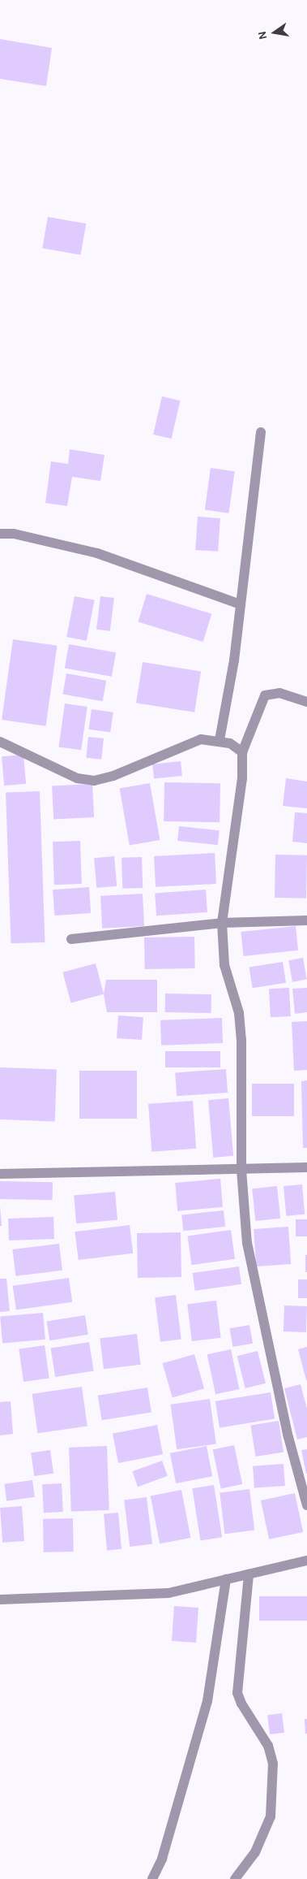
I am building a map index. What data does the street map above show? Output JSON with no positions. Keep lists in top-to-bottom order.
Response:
{
  "north": "left"
}
